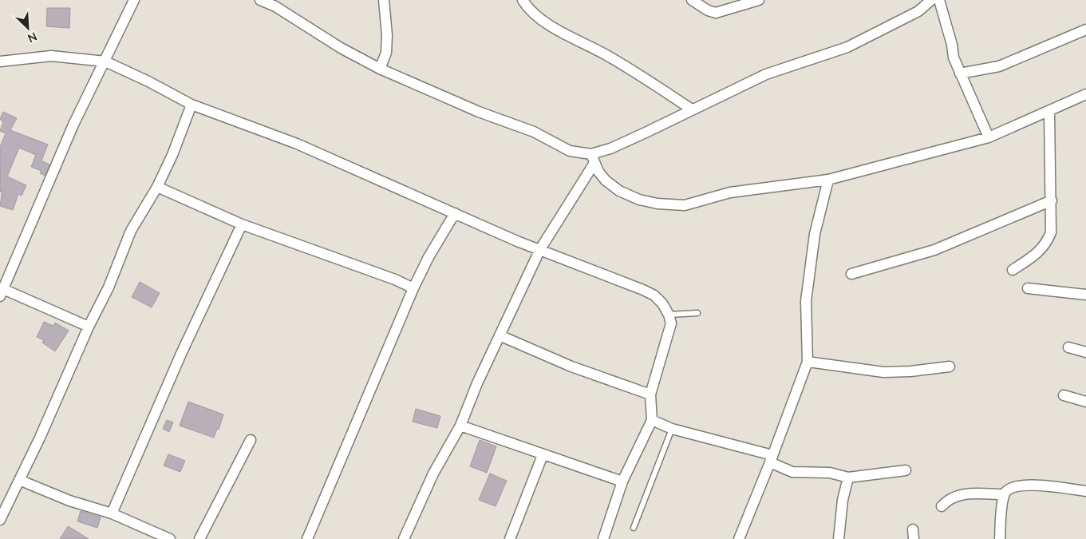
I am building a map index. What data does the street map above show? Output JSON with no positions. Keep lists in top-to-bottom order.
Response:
{
  "north": "bottom right"
}
